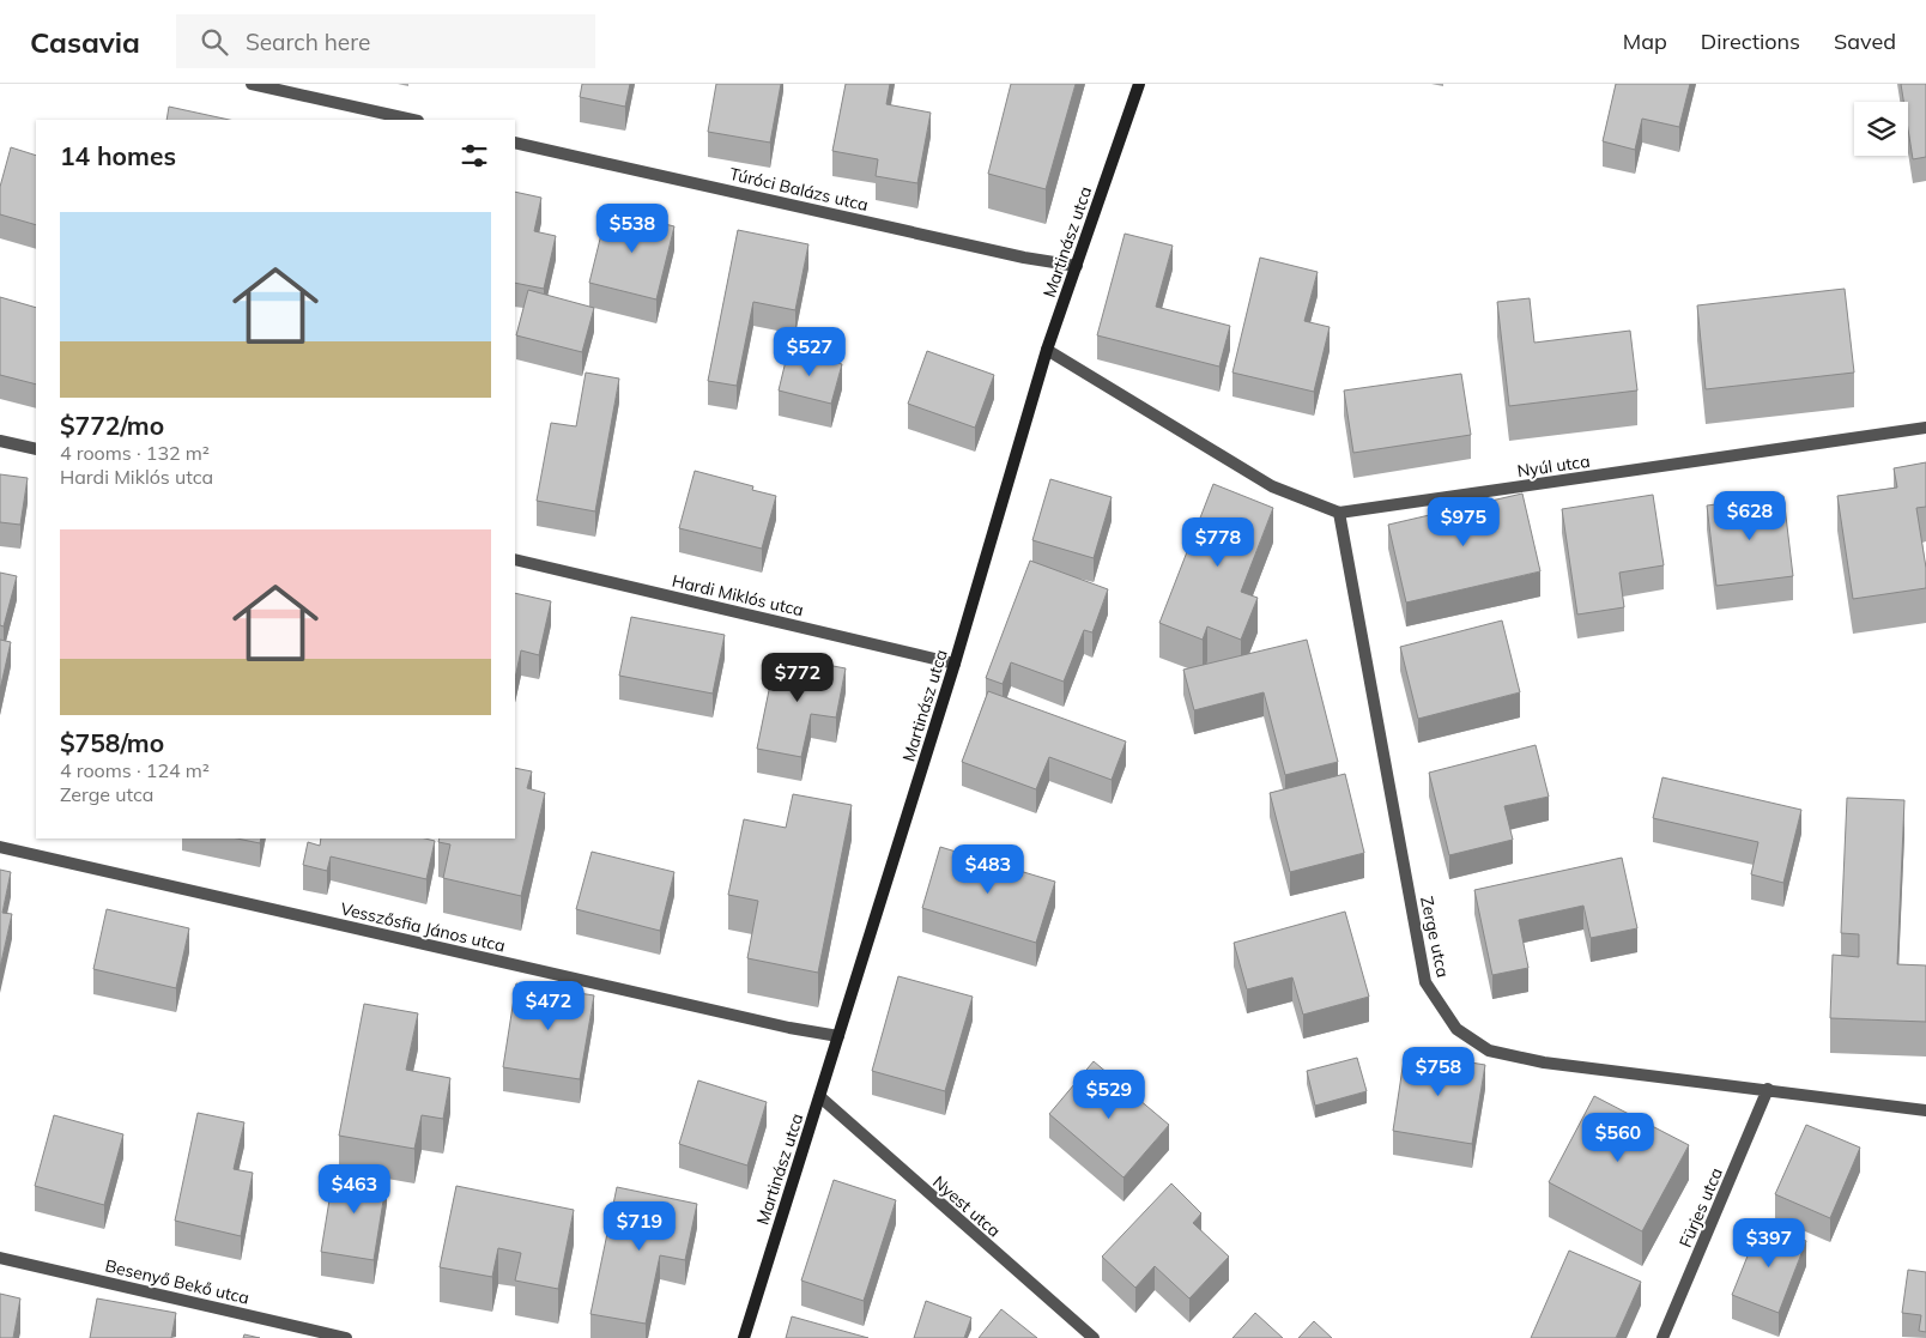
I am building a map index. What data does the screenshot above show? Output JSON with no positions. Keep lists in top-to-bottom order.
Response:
{
  "streets": {
    "street": [
      "Túróci Balázs utca",
      "Martinász utca",
      "Nyúl utca",
      "Hardi Miklós utca",
      "Vesszősfia János utca",
      "Zerge utca",
      "Nyest utca",
      "Fürjes utca",
      "Besenyő Bekő utca"
    ]
  },
  "crossings": [
    ["Túróci Balázs utca", "Martinász utca"],
    ["Martinász utca", "Nyúl utca"],
    ["Martinász utca", "Hardi Miklós utca"],
    ["Martinász utca", "Vesszősfia János utca"],
    ["Martinász utca", "Nyest utca"],
    ["Nyúl utca", "Zerge utca"],
    ["Zerge utca", "Fürjes utca"]
  ],
  "page": {
    "header": "Casavia",
    "search": "Search here",
    "nav": ["Map", "Directions", "Saved"],
    "heading": "14 homes",
    "list": [
      {
        "name": "$772/mo",
        "note": "4 rooms · 132 m² · Hardi Miklós utca"
      },
      {
        "name": "$758/mo",
        "note": "4 rooms · 124 m² · Zerge utca"
      }
    ],
    "price": [
      "$538",
      "$527",
      "$628",
      "$975",
      "$778",
      "$772",
      "$483",
      "$472",
      "$758",
      "$529",
      "$560",
      "$463",
      "$719",
      "$397"
    ]
  }
}
